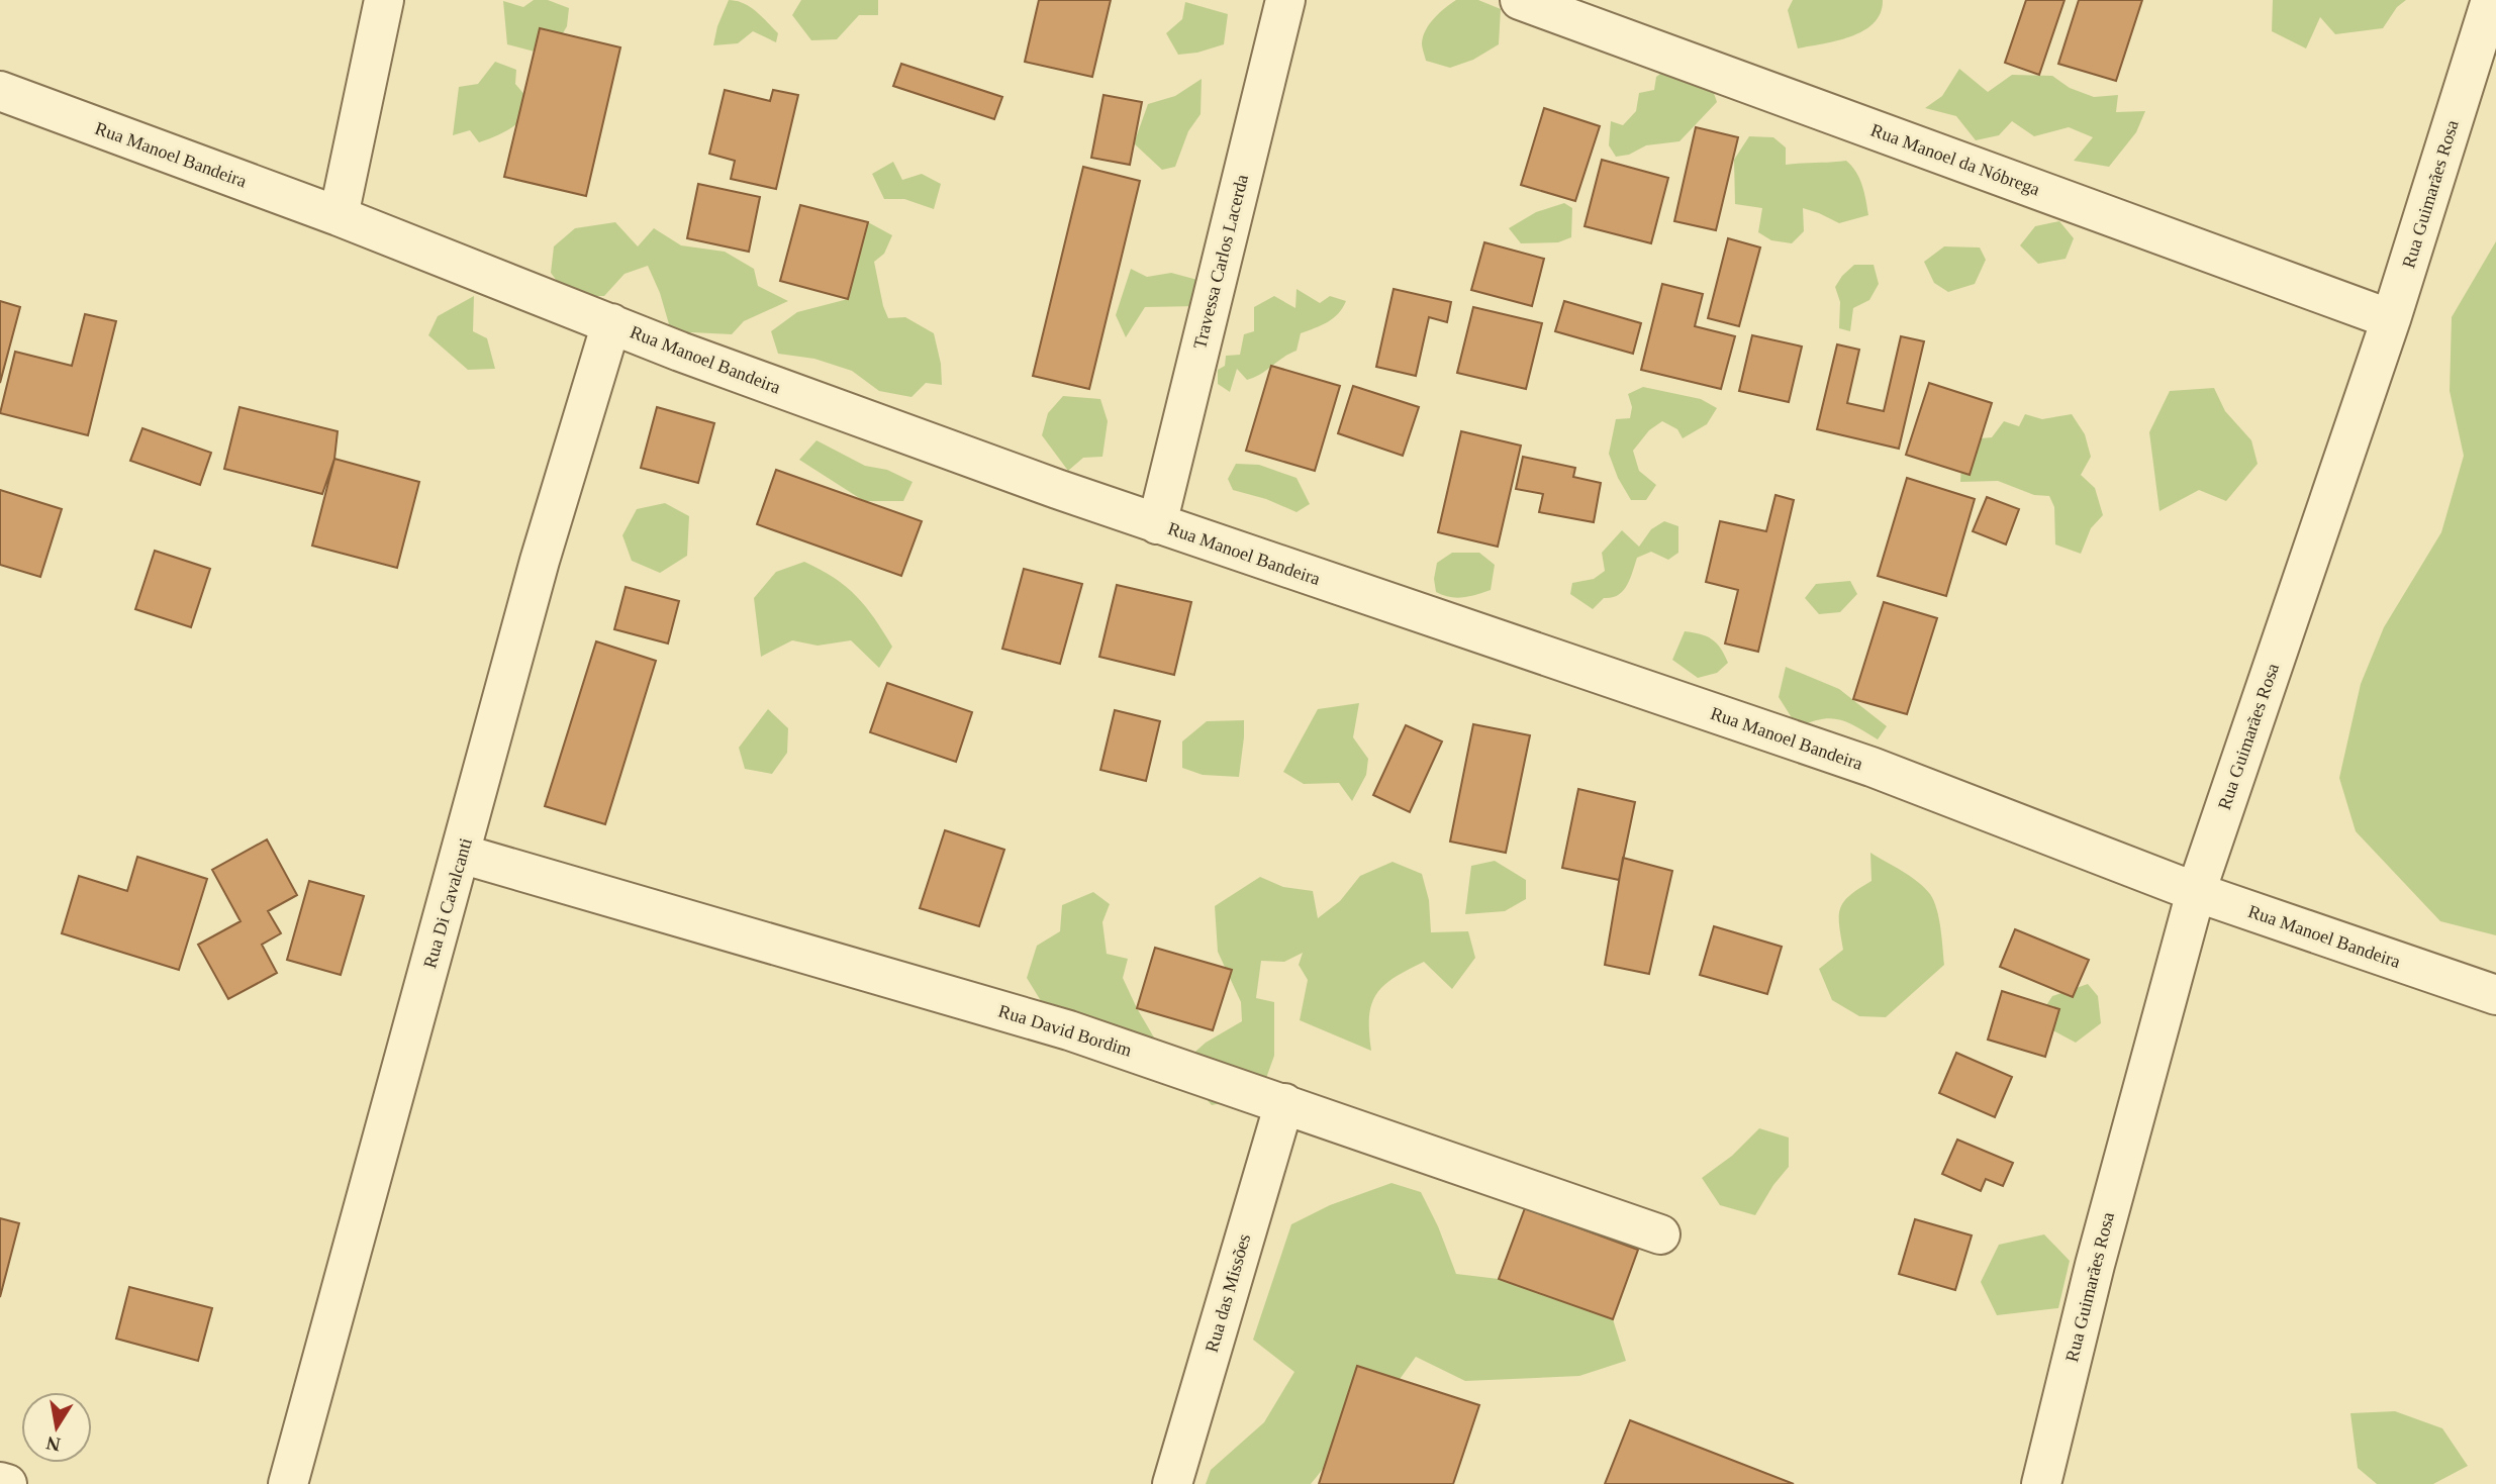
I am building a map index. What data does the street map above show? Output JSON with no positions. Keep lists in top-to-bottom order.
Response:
{
  "streets": {
    "street": [
      "Rua Manoel Bandeira",
      "Rua Manoel da Nóbrega",
      "Rua Guimarães Rosa",
      "Travessa Carlos Lacerda",
      "Rua Di Cavalcanti",
      "Rua David Bordim",
      "Rua das Missões"
    ]
  },
  "crossings": [
    ["Rua Manoel Bandeira", "Rua Guimarães Rosa"],
    ["Rua Manoel Bandeira", "Travessa Carlos Lacerda"],
    ["Rua Manoel Bandeira", "Rua Di Cavalcanti"],
    ["Rua Manoel da Nóbrega", "Rua Guimarães Rosa"],
    ["Rua Di Cavalcanti", "Rua David Bordim"],
    ["Rua David Bordim", "Rua das Missões"]
  ],
  "north": "bottom"
}
